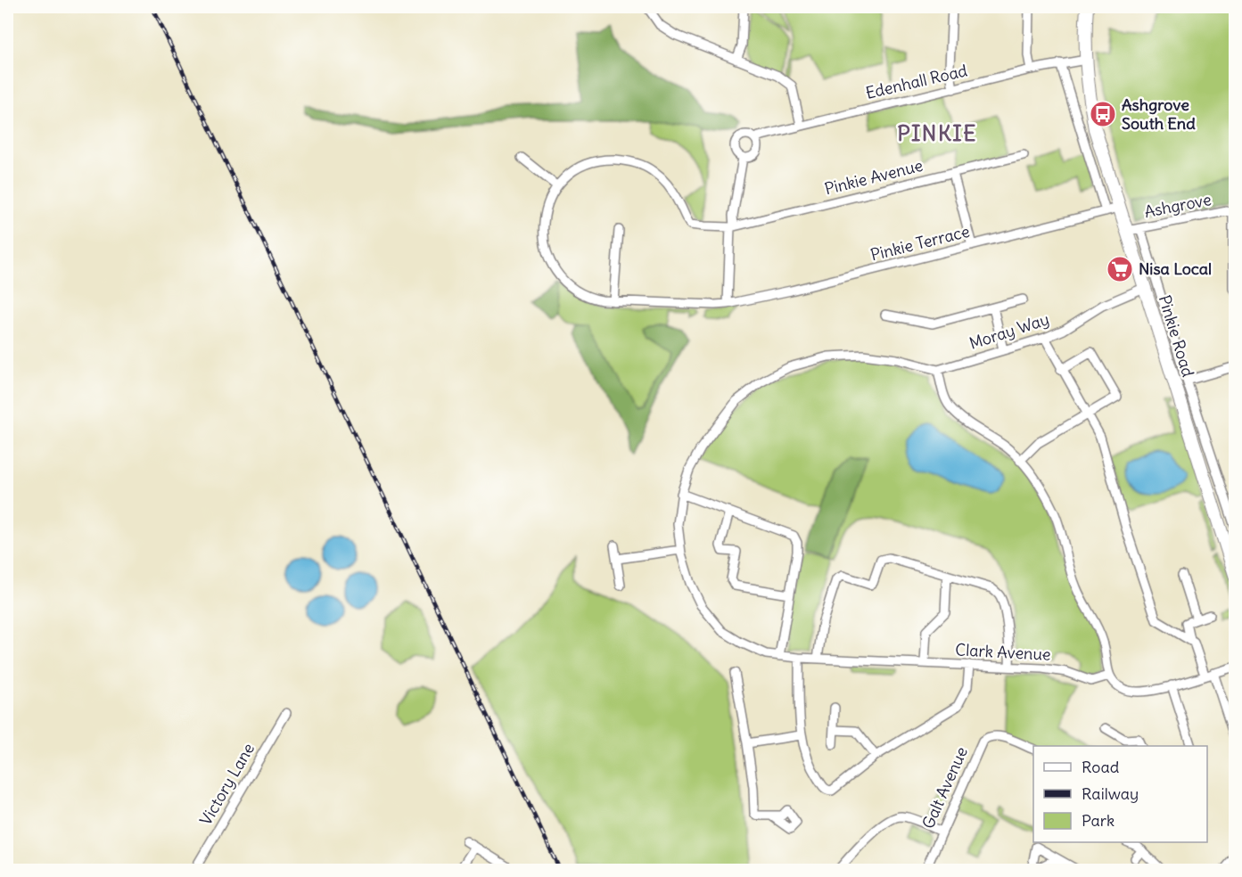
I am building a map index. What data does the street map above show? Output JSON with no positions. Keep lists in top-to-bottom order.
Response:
{
  "streets": {
    "main road": ["Pinkie Road"],
    "street": [
      "Edenhall Road",
      "Pinkie Avenue",
      "Ashgrove",
      "Pinkie Terrace",
      "Moray Way",
      "Clark Avenue",
      "Victory Lane",
      "Galt Avenue"
    ]
  },
  "crossings": [
    ["Edenhall Road", "Pinkie Road"],
    ["Pinkie Avenue", "Pinkie Terrace"],
    ["Ashgrove", "Pinkie Road"],
    ["Pinkie Terrace", "Pinkie Road"],
    ["Moray Way", "Pinkie Road"],
    ["Moray Way", "Clark Avenue"]
  ],
  "districts": ["PINKIE"],
  "places": {
    "bus stop": ["Ashgrove South End"],
    "supermarket": ["Nisa Local"]
  },
  "legend": ["Road", "Railway", "Park"]
}
